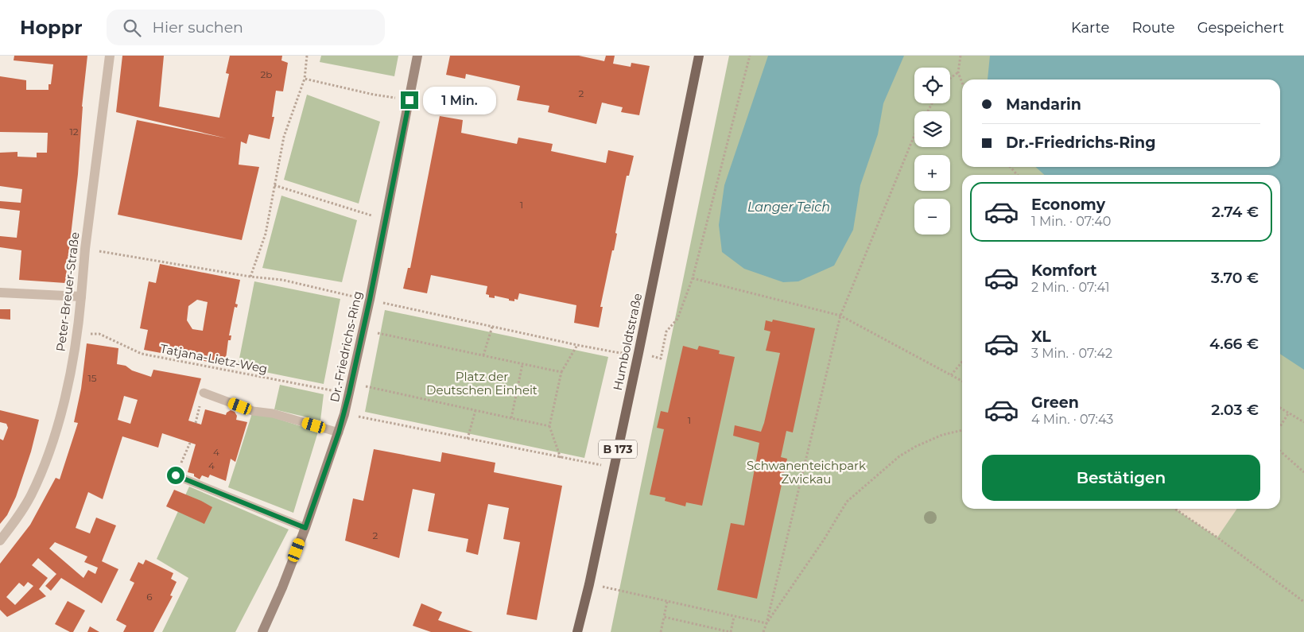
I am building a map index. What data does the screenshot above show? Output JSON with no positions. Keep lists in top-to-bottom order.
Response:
{
  "streets": {
    "main road": ["Humboldtstraße", "Dr.-Friedrichs-Ring", "B 173"],
    "street": ["Peter-Breuer-Straße"],
    "path": ["Tatjana-Lietz-Weg"]
  },
  "crossings": [
    ["Peter-Breuer-Straße", "Tatjana-Lietz-Weg"],
    ["Dr.-Friedrichs-Ring", "Tatjana-Lietz-Weg"]
  ],
  "water": ["Langer Teich"],
  "parks": ["Platz der Deutschen Einheit", "Schwanenteichpark Zwickau"],
  "house_numbers": [
    "2b",
    "2",
    "12",
    "1",
    "15",
    "1",
    "4",
    "4",
    "2",
    "6"
  ],
  "page": {
    "header": "Hoppr",
    "search": "Hier suchen",
    "nav": ["Karte", "Route", "Gespeichert"],
    "map_buttons": ["+", "−"],
    "banner": ["Mandarin", "Dr.-Friedrichs-Ring"],
    "bubble": "1 Min.",
    "list": [
      {
        "name": "Economy",
        "note": "1 Min. · 07:40",
        "value": "2.74 €"
      },
      {
        "name": "Komfort",
        "note": "2 Min. · 07:41",
        "value": "3.70 €"
      },
      {
        "name": "XL",
        "note": "3 Min. · 07:42",
        "value": "4.66 €"
      },
      {
        "name": "Green",
        "note": "4 Min. · 07:43",
        "value": "2.03 €"
      }
    ],
    "buttons": "Bestätigen"
  }
}
